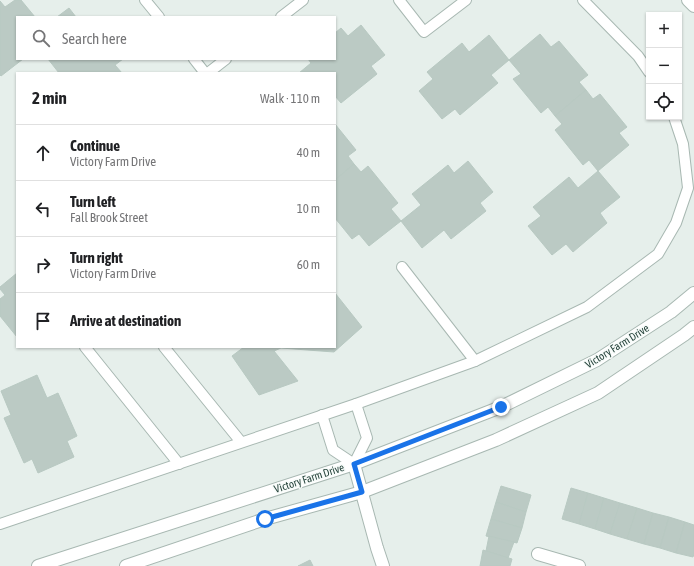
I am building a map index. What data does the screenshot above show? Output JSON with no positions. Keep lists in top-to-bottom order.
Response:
{
  "streets": {
    "street": ["Victory Farm Drive"]
  },
  "page": {
    "map_buttons": ["+", "−"],
    "search": "Search here",
    "heading": ["2 min", "Walk · 110 m"],
    "list": [
      ["Continue", "Victory Farm Drive", "40 m"],
      ["Turn left", "Fall Brook Street", "10 m"],
      ["Turn right", "Victory Farm Drive", "60 m"],
      "Arrive at destination"
    ]
  }
}
